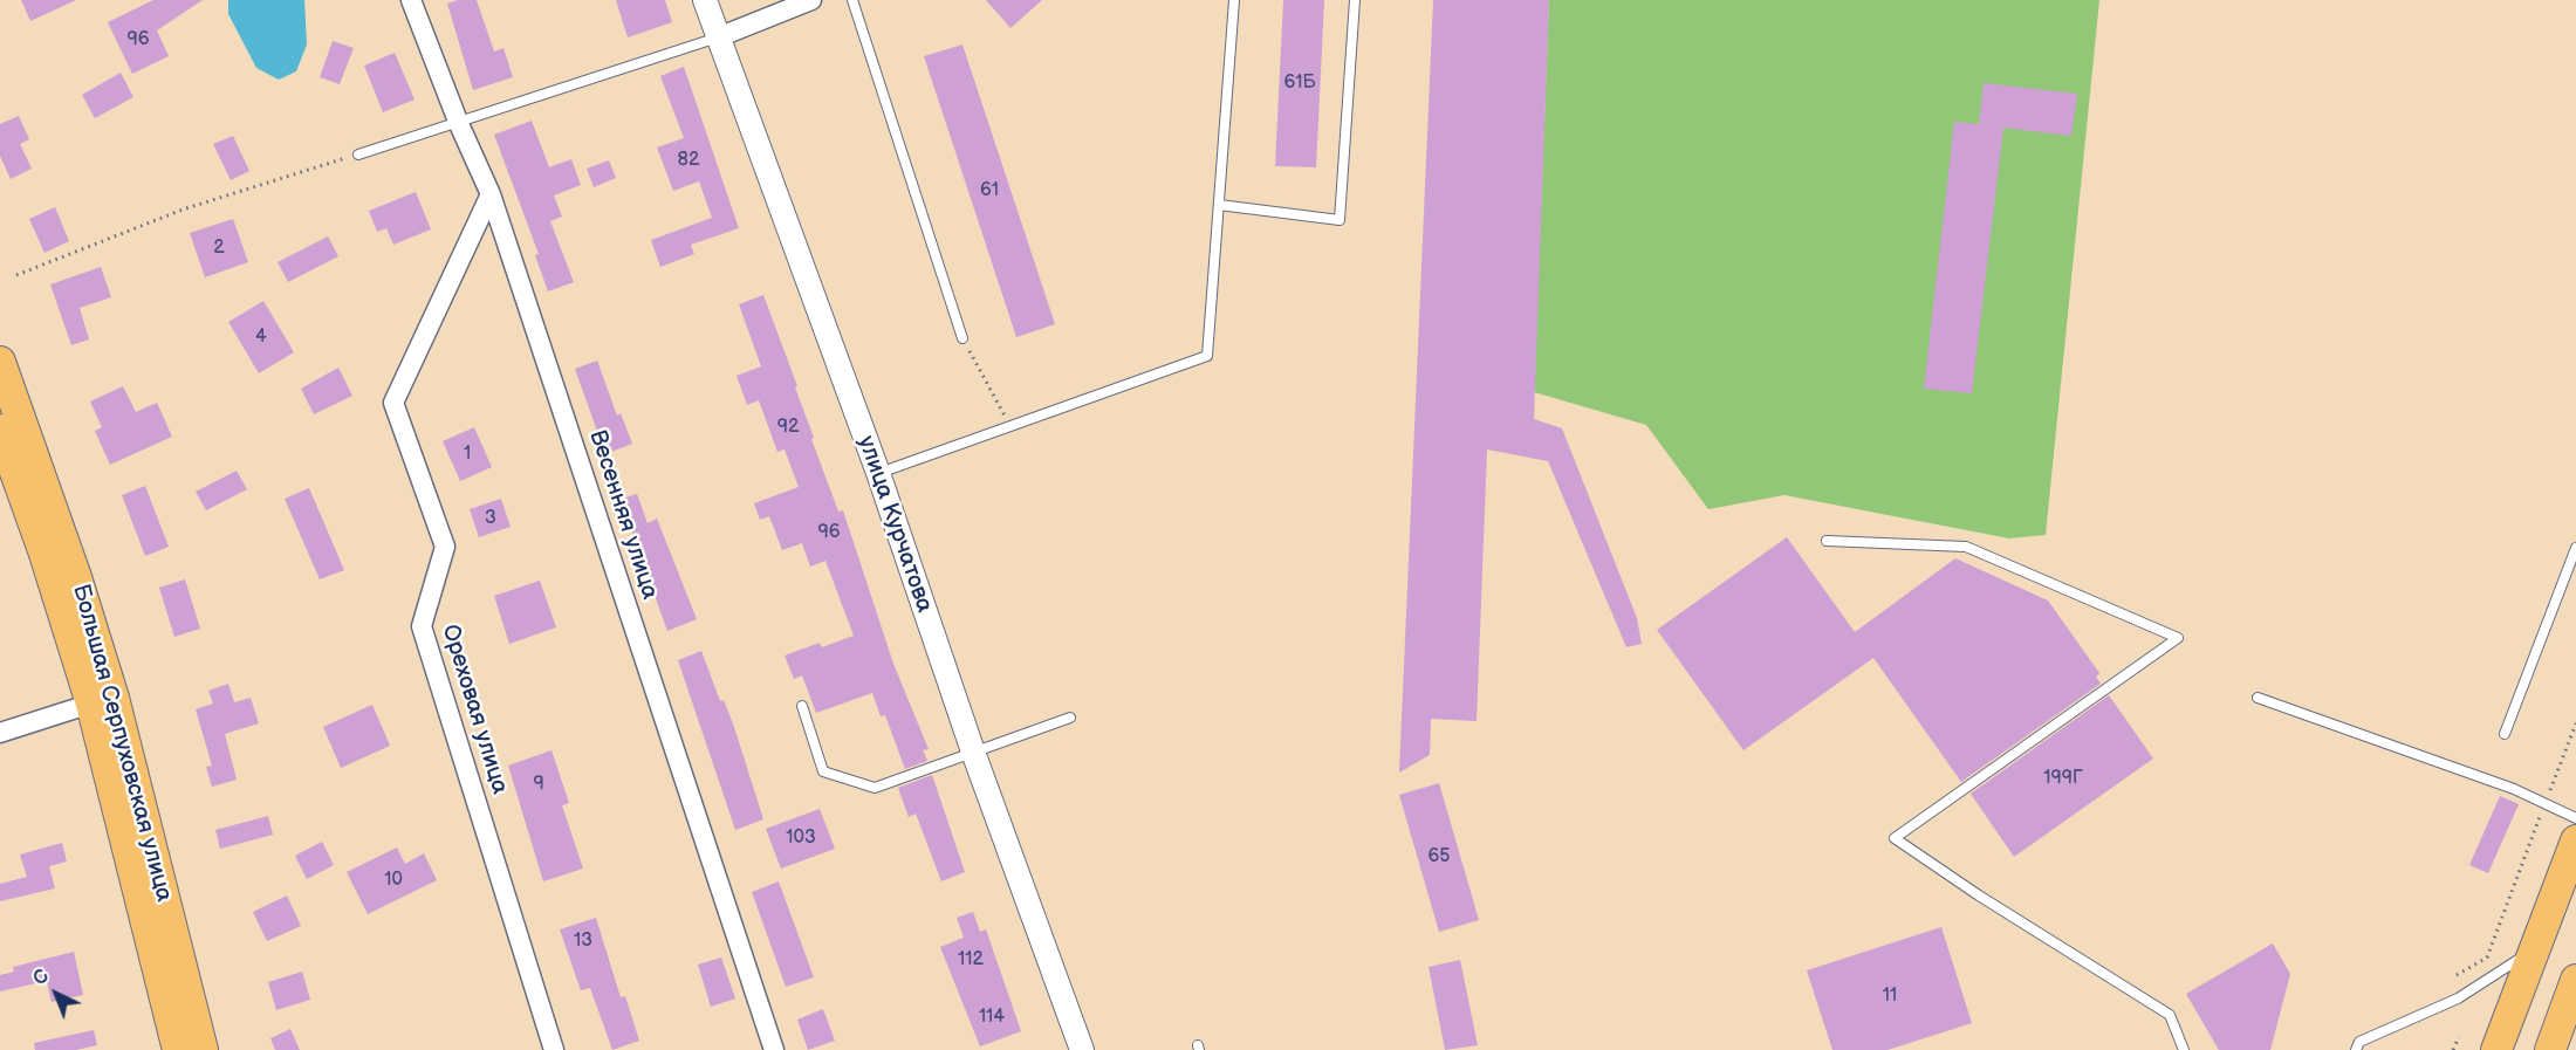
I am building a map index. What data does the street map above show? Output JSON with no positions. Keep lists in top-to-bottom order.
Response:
{
  "streets": {
    "main road": ["Большая Серпуховская улица"],
    "street": ["Весенняя улица", "улица Курчатова", "Ореховая улица"]
  },
  "crossings": [
    ["Весенняя улица", "Ореховая улица"]
  ],
  "house_numbers": [
    "96",
    "61Б",
    "82",
    "61",
    "2",
    "4",
    "92",
    "1",
    "3",
    "96",
    "199Г",
    "9",
    "103",
    "65",
    "10",
    "13",
    "112",
    "11",
    "114"
  ],
  "north": "top left"
}
